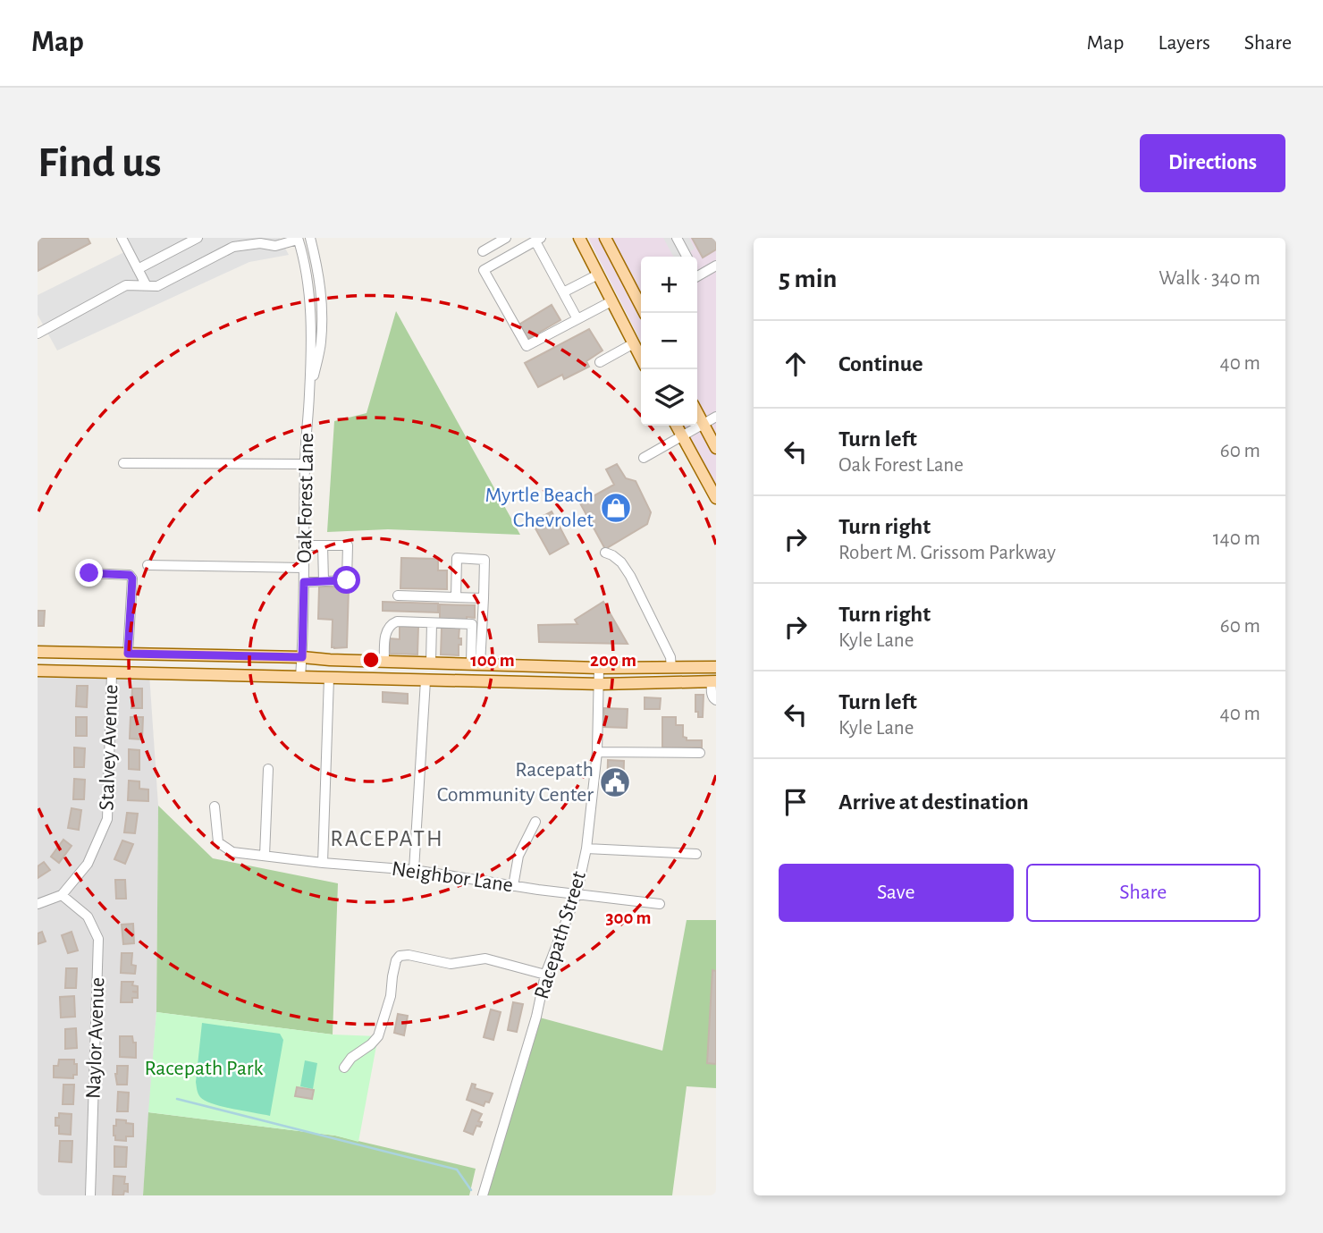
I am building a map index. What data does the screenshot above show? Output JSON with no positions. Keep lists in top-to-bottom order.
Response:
{
  "streets": {
    "street": [
      "Oak Forest Lane",
      "Stalvey Avenue",
      "Neighbor Lane",
      "Racepath Street",
      "Naylor Avenue"
    ]
  },
  "crossings": [
    ["Stalvey Avenue", "Naylor Avenue"],
    ["Neighbor Lane", "Racepath Street"]
  ],
  "districts": ["RACEPATH"],
  "parks": ["Racepath Park"],
  "places": {
    "shop": ["Myrtle Beach Chevrolet"],
    "public building": ["Racepath Community Center"]
  },
  "page": {
    "header": "Map",
    "nav": ["Map", "Layers", "Share"],
    "buttons": [
      "Directions",
      ["Save", "Share"]
    ],
    "title": "Find us",
    "heading": ["5 min", "Walk · 340 m"],
    "map_buttons": ["+", "−"],
    "list": [
      ["Continue", "40 m"],
      ["Turn left", "Oak Forest Lane", "60 m"],
      ["Turn right", "Robert M. Grissom Parkway", "140 m"],
      ["Turn right", "Kyle Lane", "60 m"],
      ["Turn left", "Kyle Lane", "40 m"],
      "Arrive at destination"
    ]
  },
  "rings": ["100 m", "200 m", "300 m"]
}
